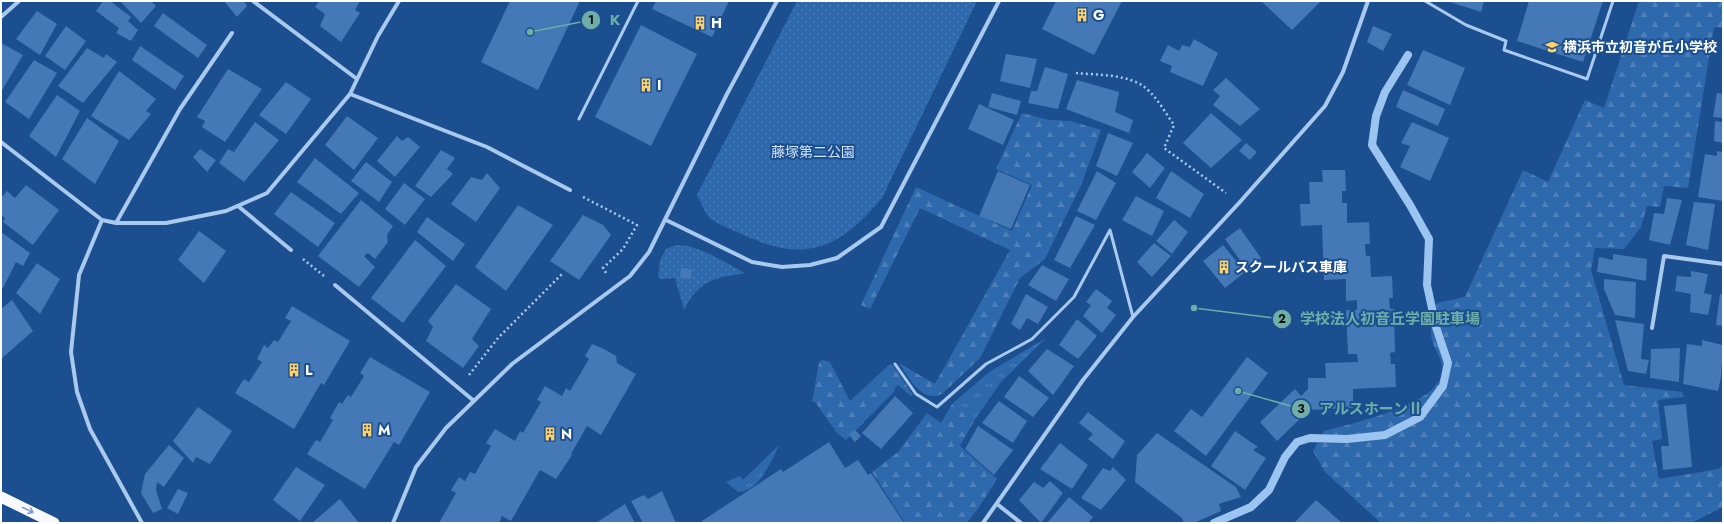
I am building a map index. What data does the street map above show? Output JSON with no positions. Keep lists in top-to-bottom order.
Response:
{
  "parks": ["藤塚第二公園"],
  "places": {
    "building": [
      "G",
      "H",
      "I",
      "スクールバス車庫",
      "L",
      "M",
      "N"
    ],
    "other": ["K", "学校法人初音丘学園駐車場", "アルスホーンⅡ"],
    "school or university": ["横浜市立初音が丘小学校"]
  }
}
